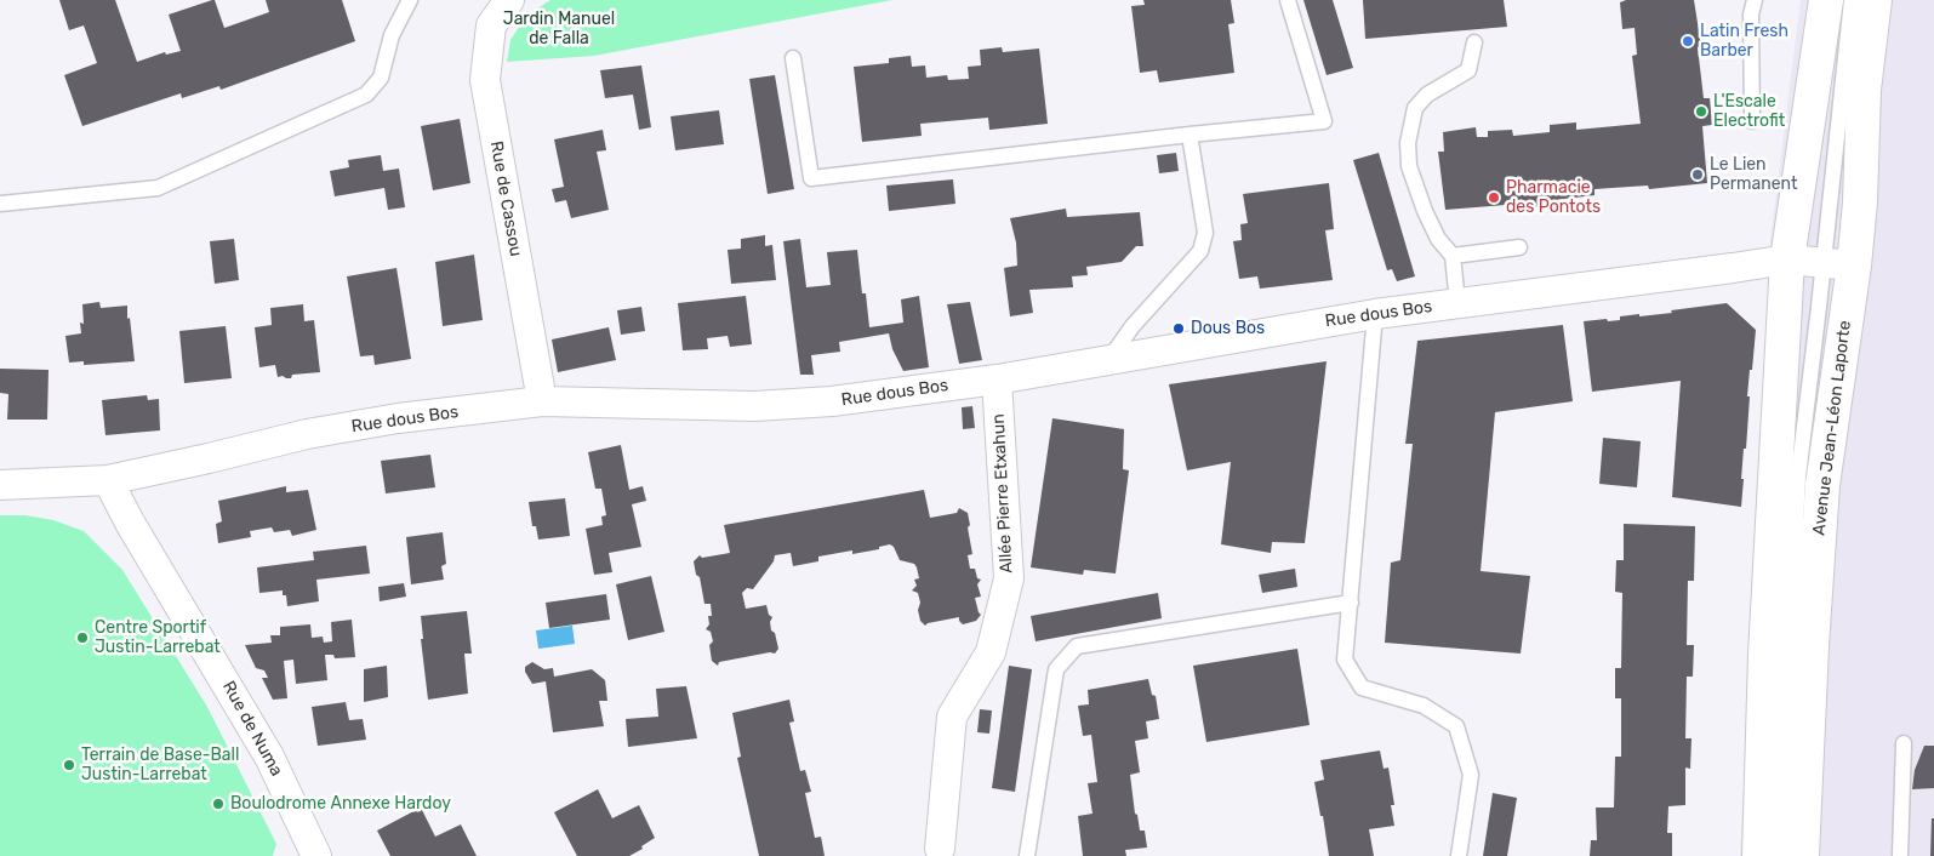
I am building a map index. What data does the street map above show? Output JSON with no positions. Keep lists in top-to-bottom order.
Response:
{
  "streets": {
    "street": [
      "Rue de Cassou",
      "Rue dous Bos",
      "Avenue Jean-Léon Laporte",
      "Allée Pierre Etxahun",
      "Rue de Numa"
    ]
  },
  "crossings": [
    ["Rue de Cassou", "Rue dous Bos"],
    ["Rue dous Bos", "Avenue Jean-Léon Laporte"],
    ["Rue dous Bos", "Allée Pierre Etxahun"],
    ["Rue dous Bos", "Rue de Numa"]
  ],
  "parks": ["Jardin Manuel de Falla"],
  "places": [
    "Latin Fresh Barber",
    "L'Escale Electrofit",
    "Le Lien Permanent",
    "Pharmacie des Pontots",
    "Dous Bos",
    "Centre Sportif Justin-Larrebat",
    "Terrain de Base-Ball Justin-Larrebat",
    "Boulodrome Annexe Hardoy"
  ]
}
